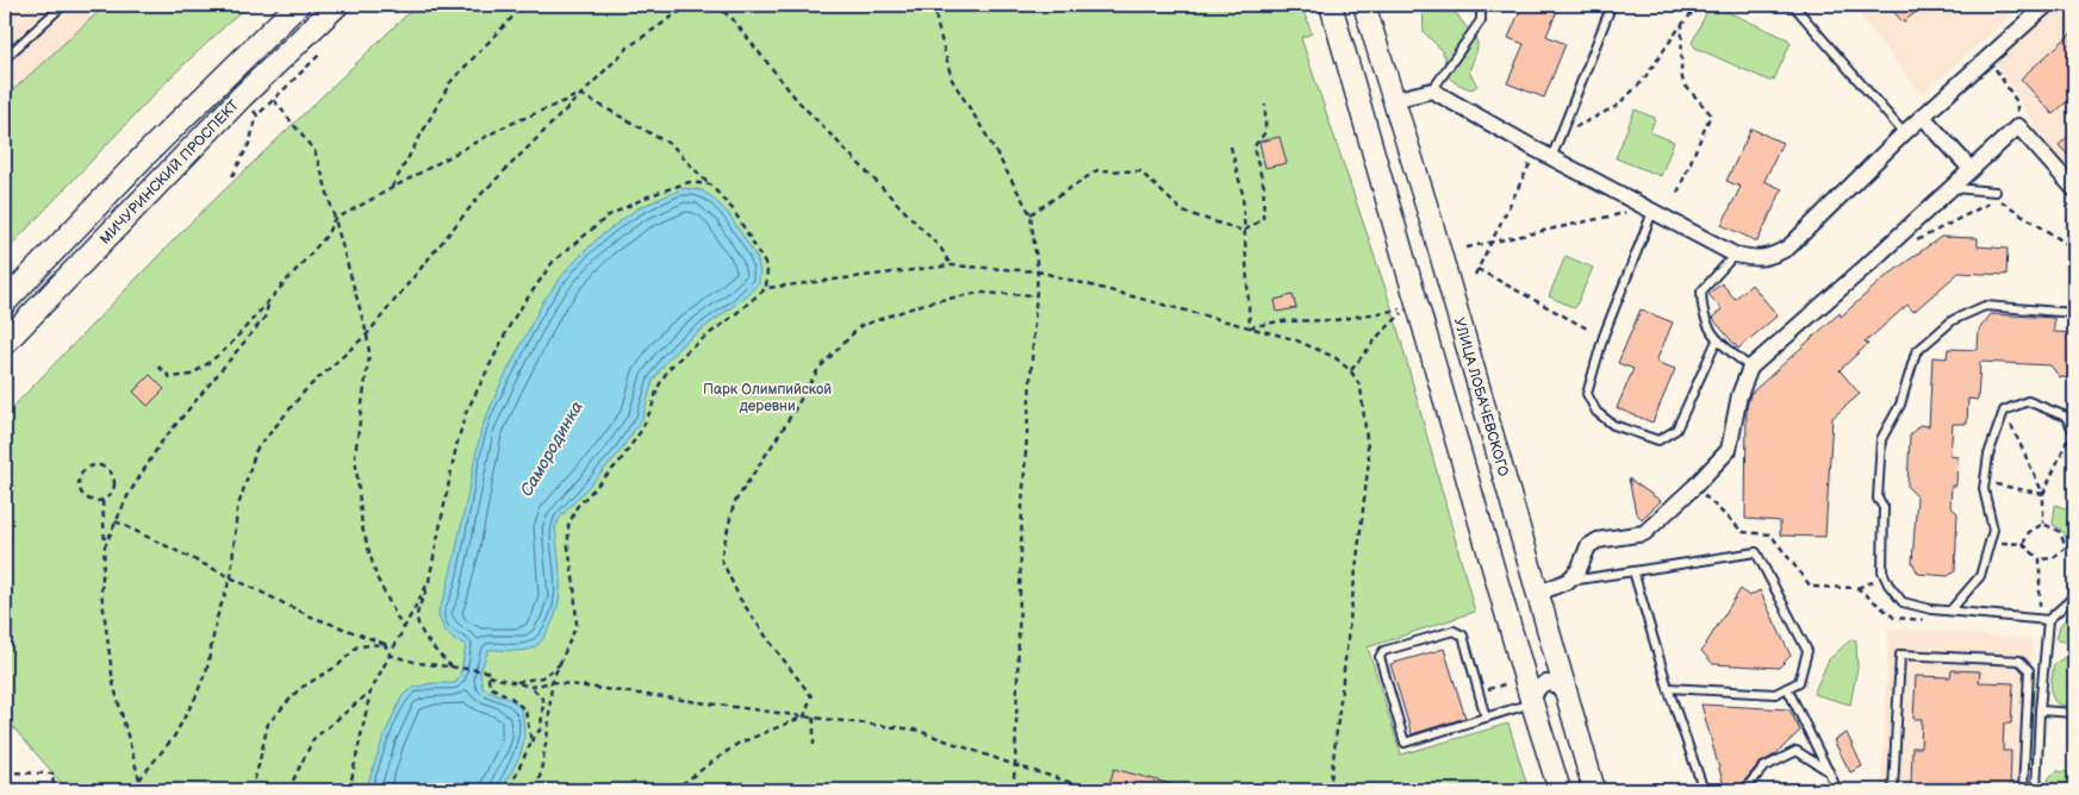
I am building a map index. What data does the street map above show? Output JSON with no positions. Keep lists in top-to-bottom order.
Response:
{
  "streets": {
    "main road": ["МИЧУРИНСКИЙ ПРОСПЕКТ", "УЛИЦА ЛОБАЧЕВСКОГО"]
  },
  "water": ["Самородинка"],
  "parks": ["Парк Олимпийской деревни"]
}
